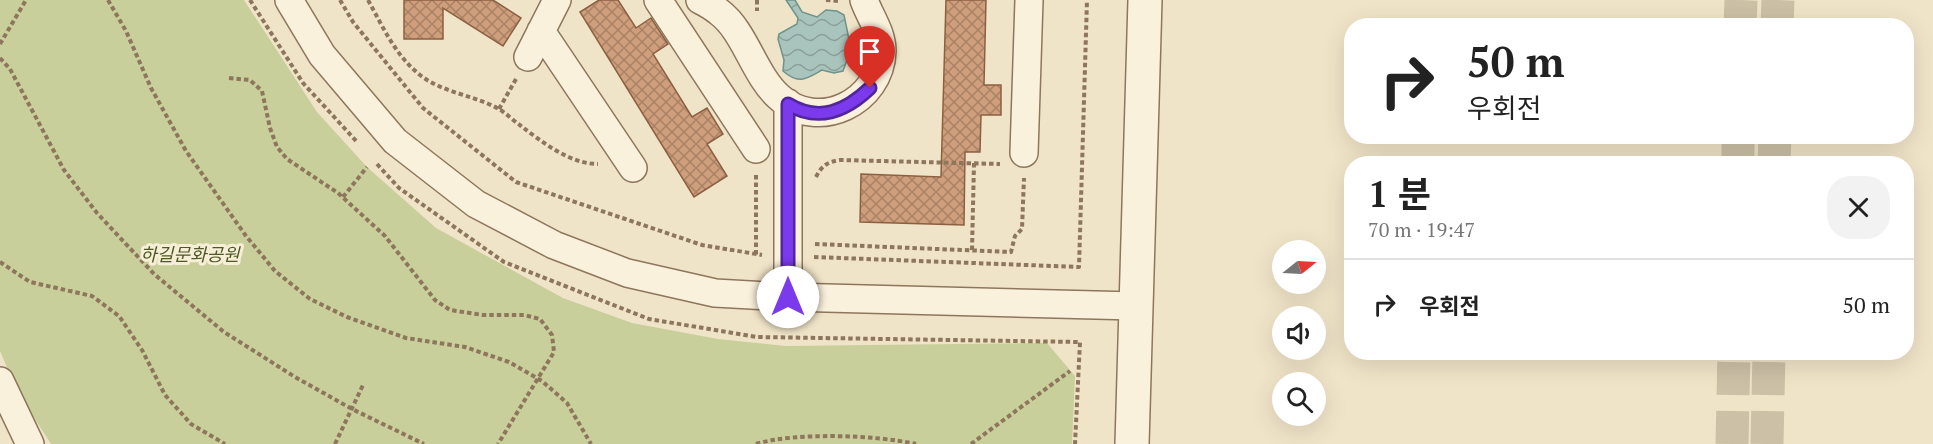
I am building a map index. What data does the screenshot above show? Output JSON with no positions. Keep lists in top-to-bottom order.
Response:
{
  "parks": ["하길문화공원"],
  "north": "right",
  "page": {
    "turn": ["50 m", "우회전"],
    "heading": ["1 분", "70 m · 19:47"],
    "list": [
      {
        "name": "우회전",
        "value": "50 m"
      }
    ]
  }
}
